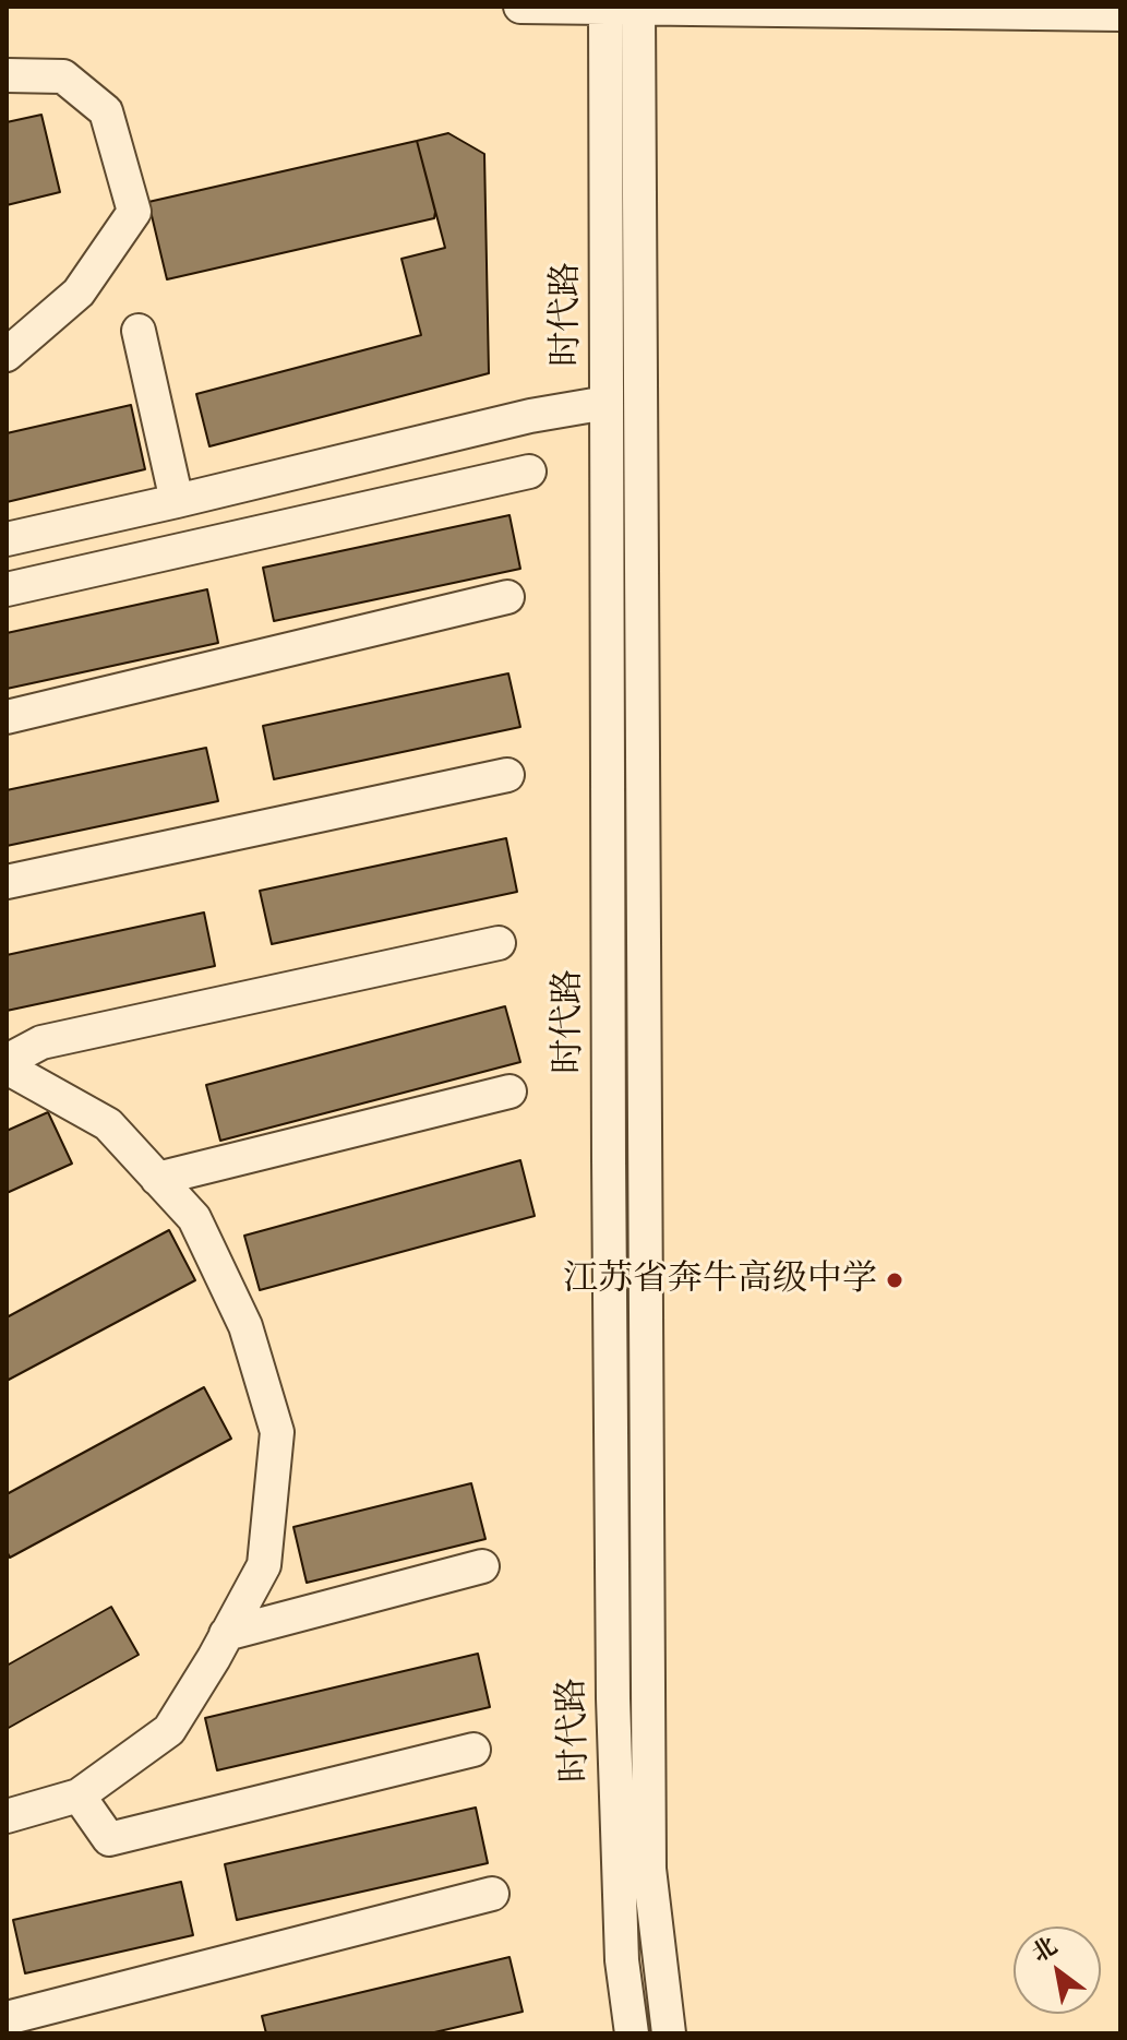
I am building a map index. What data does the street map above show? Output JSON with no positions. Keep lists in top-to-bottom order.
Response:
{
  "streets": {
    "street": ["时代路"]
  },
  "places": ["江苏省奔牛高级中学"],
  "north": "top left"
}
